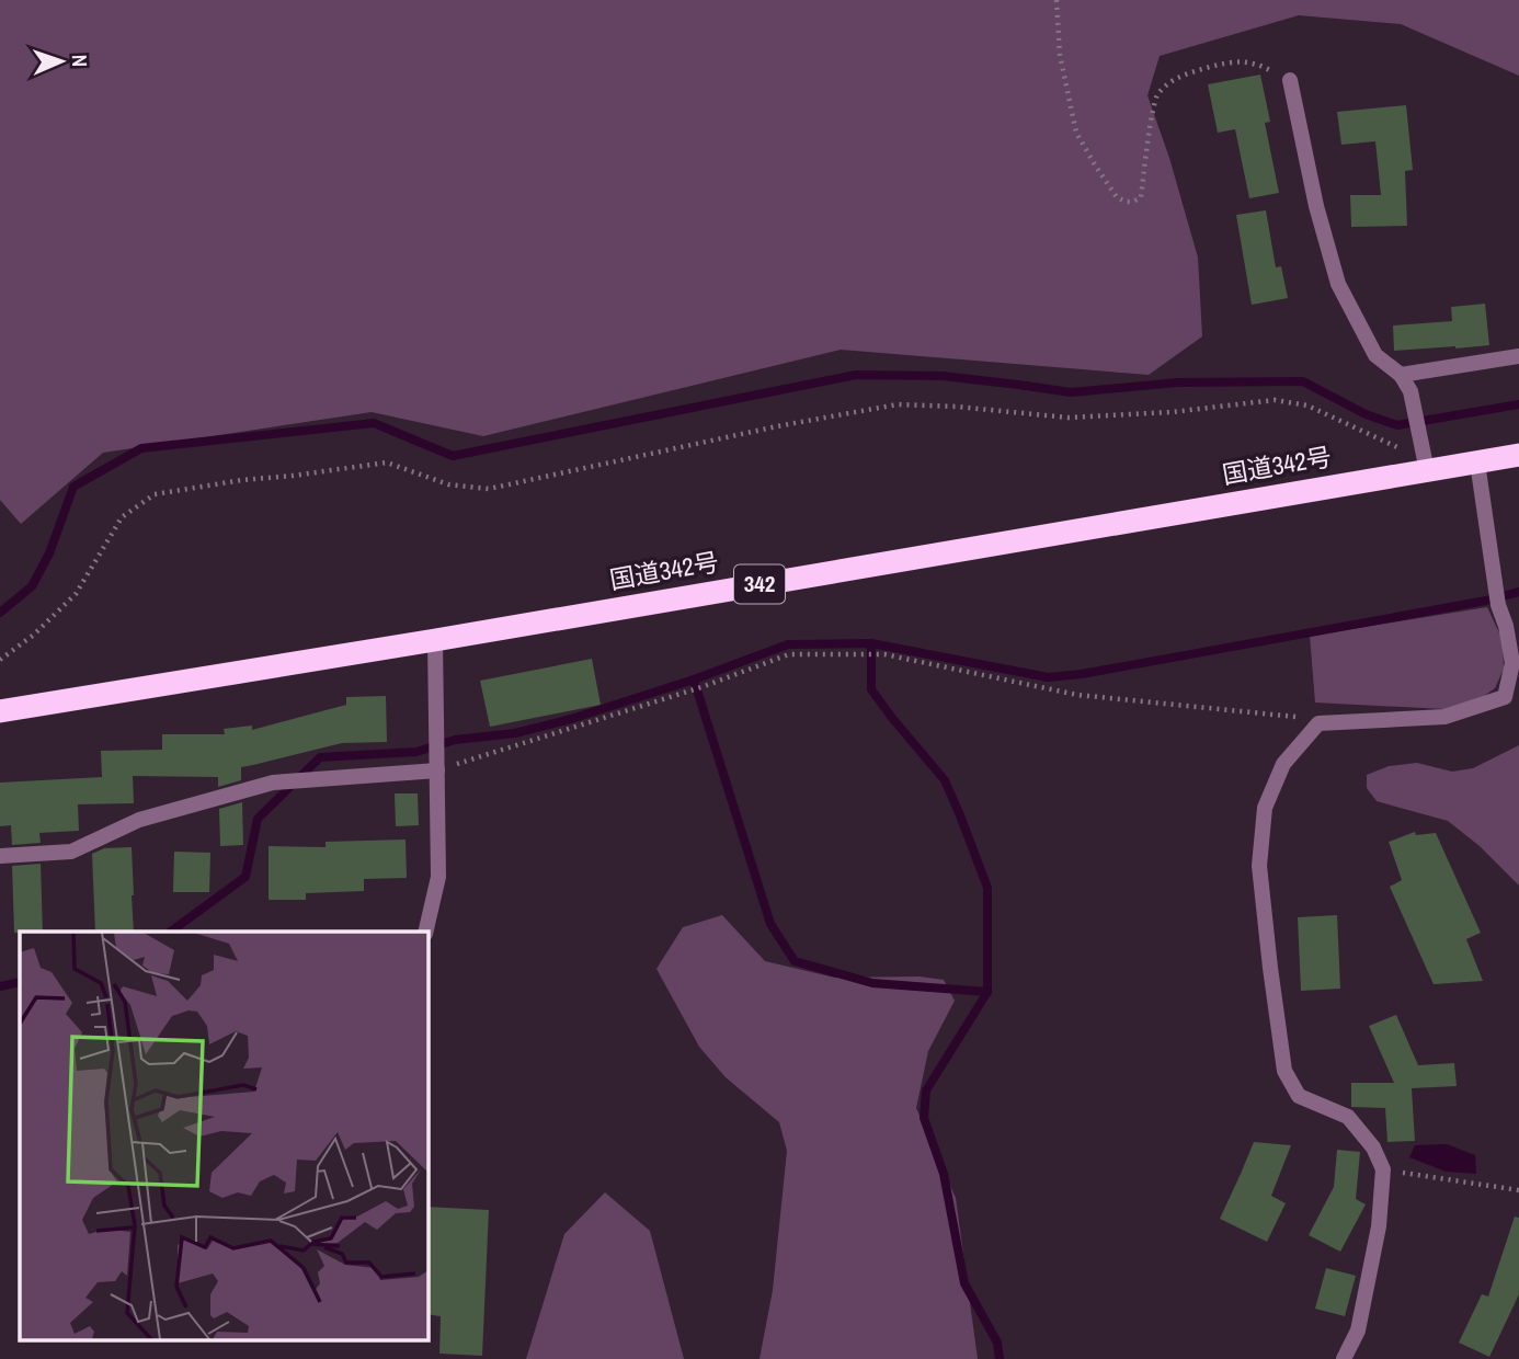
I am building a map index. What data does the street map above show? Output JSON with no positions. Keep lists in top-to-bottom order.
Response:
{
  "streets": {
    "highway": ["国道342号", "342"]
  },
  "north": "right"
}
